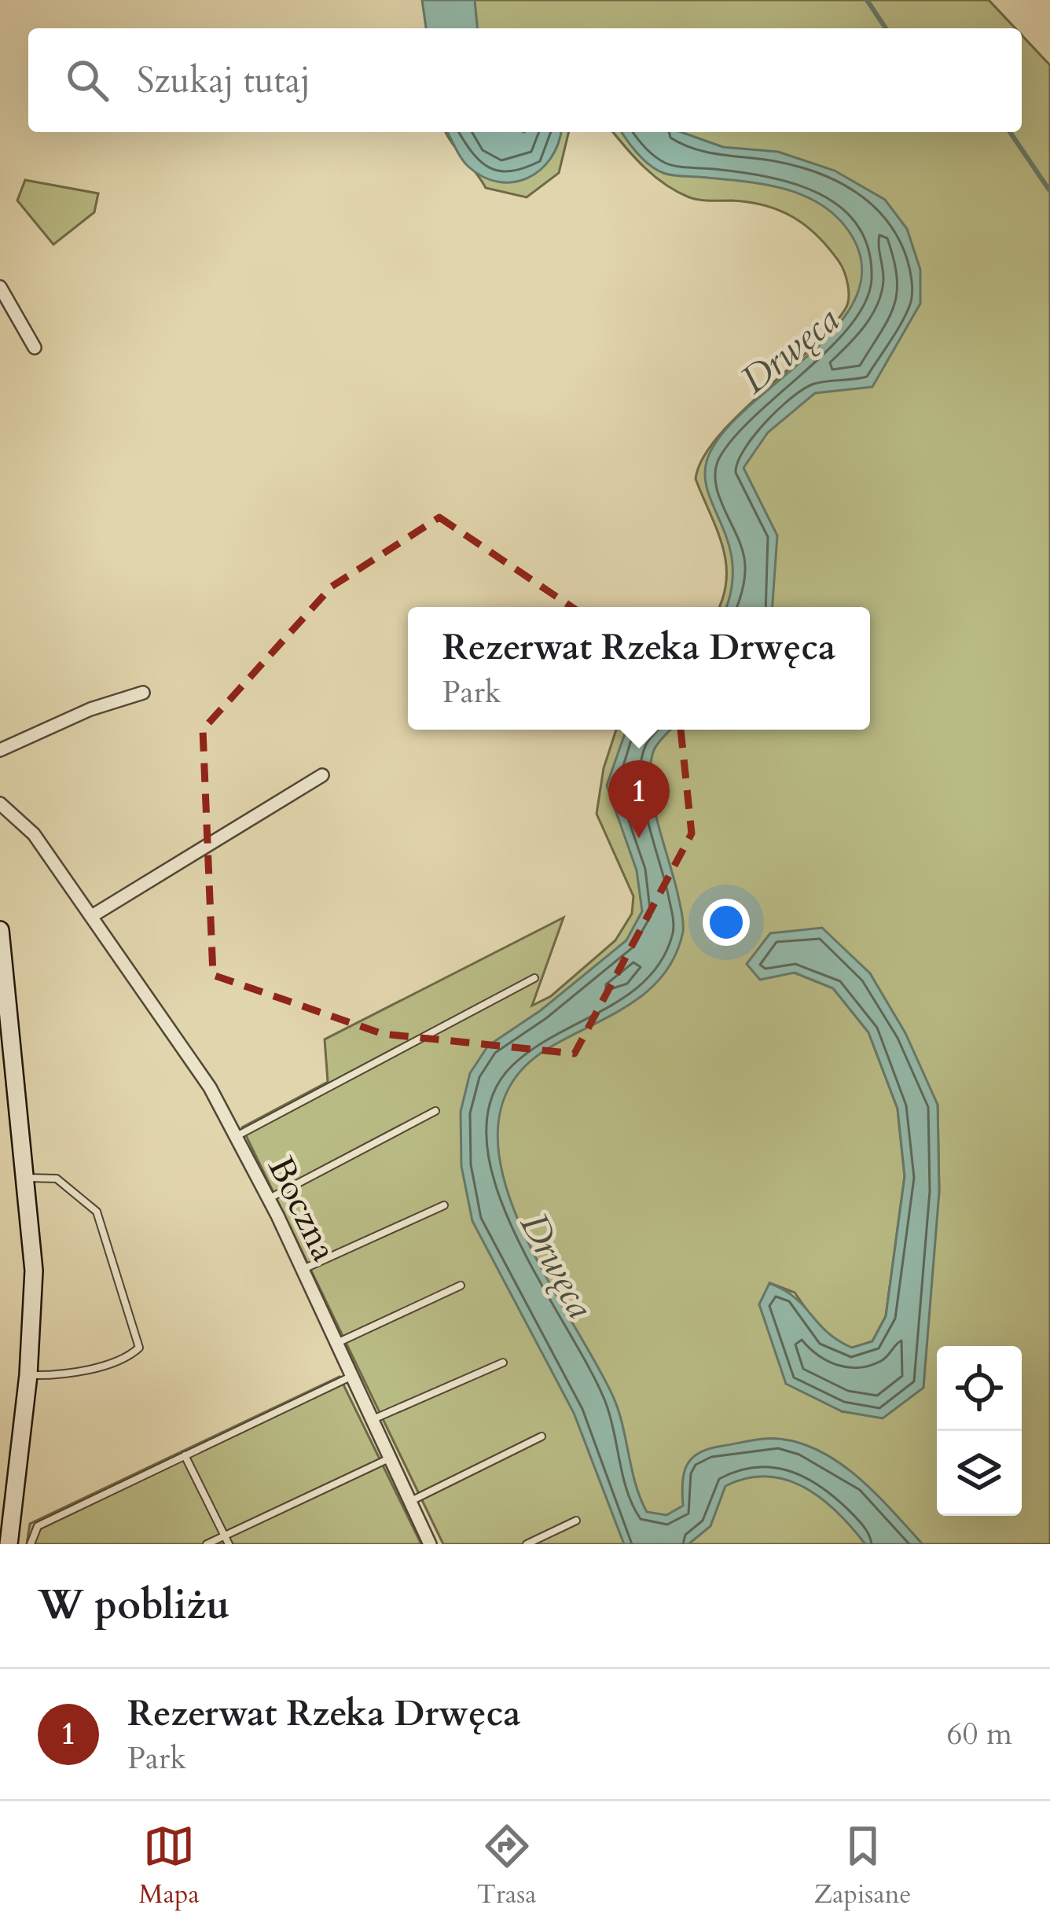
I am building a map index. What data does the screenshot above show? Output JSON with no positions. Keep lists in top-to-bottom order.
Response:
{
  "streets": {
    "street": ["Boczna"]
  },
  "water": ["Drwęca"],
  "page": {
    "search": "Szukaj tutaj",
    "popup": ["Rezerwat Rzeka Drwęca", "Park"],
    "pins": "1",
    "heading": "W pobliżu",
    "list": [
      {
        "mark": "1",
        "name": "Rezerwat Rzeka Drwęca",
        "note": "Park",
        "value": "60 m"
      }
    ],
    "nav": ["Mapa", "Trasa", "Zapisane"]
  }
}
